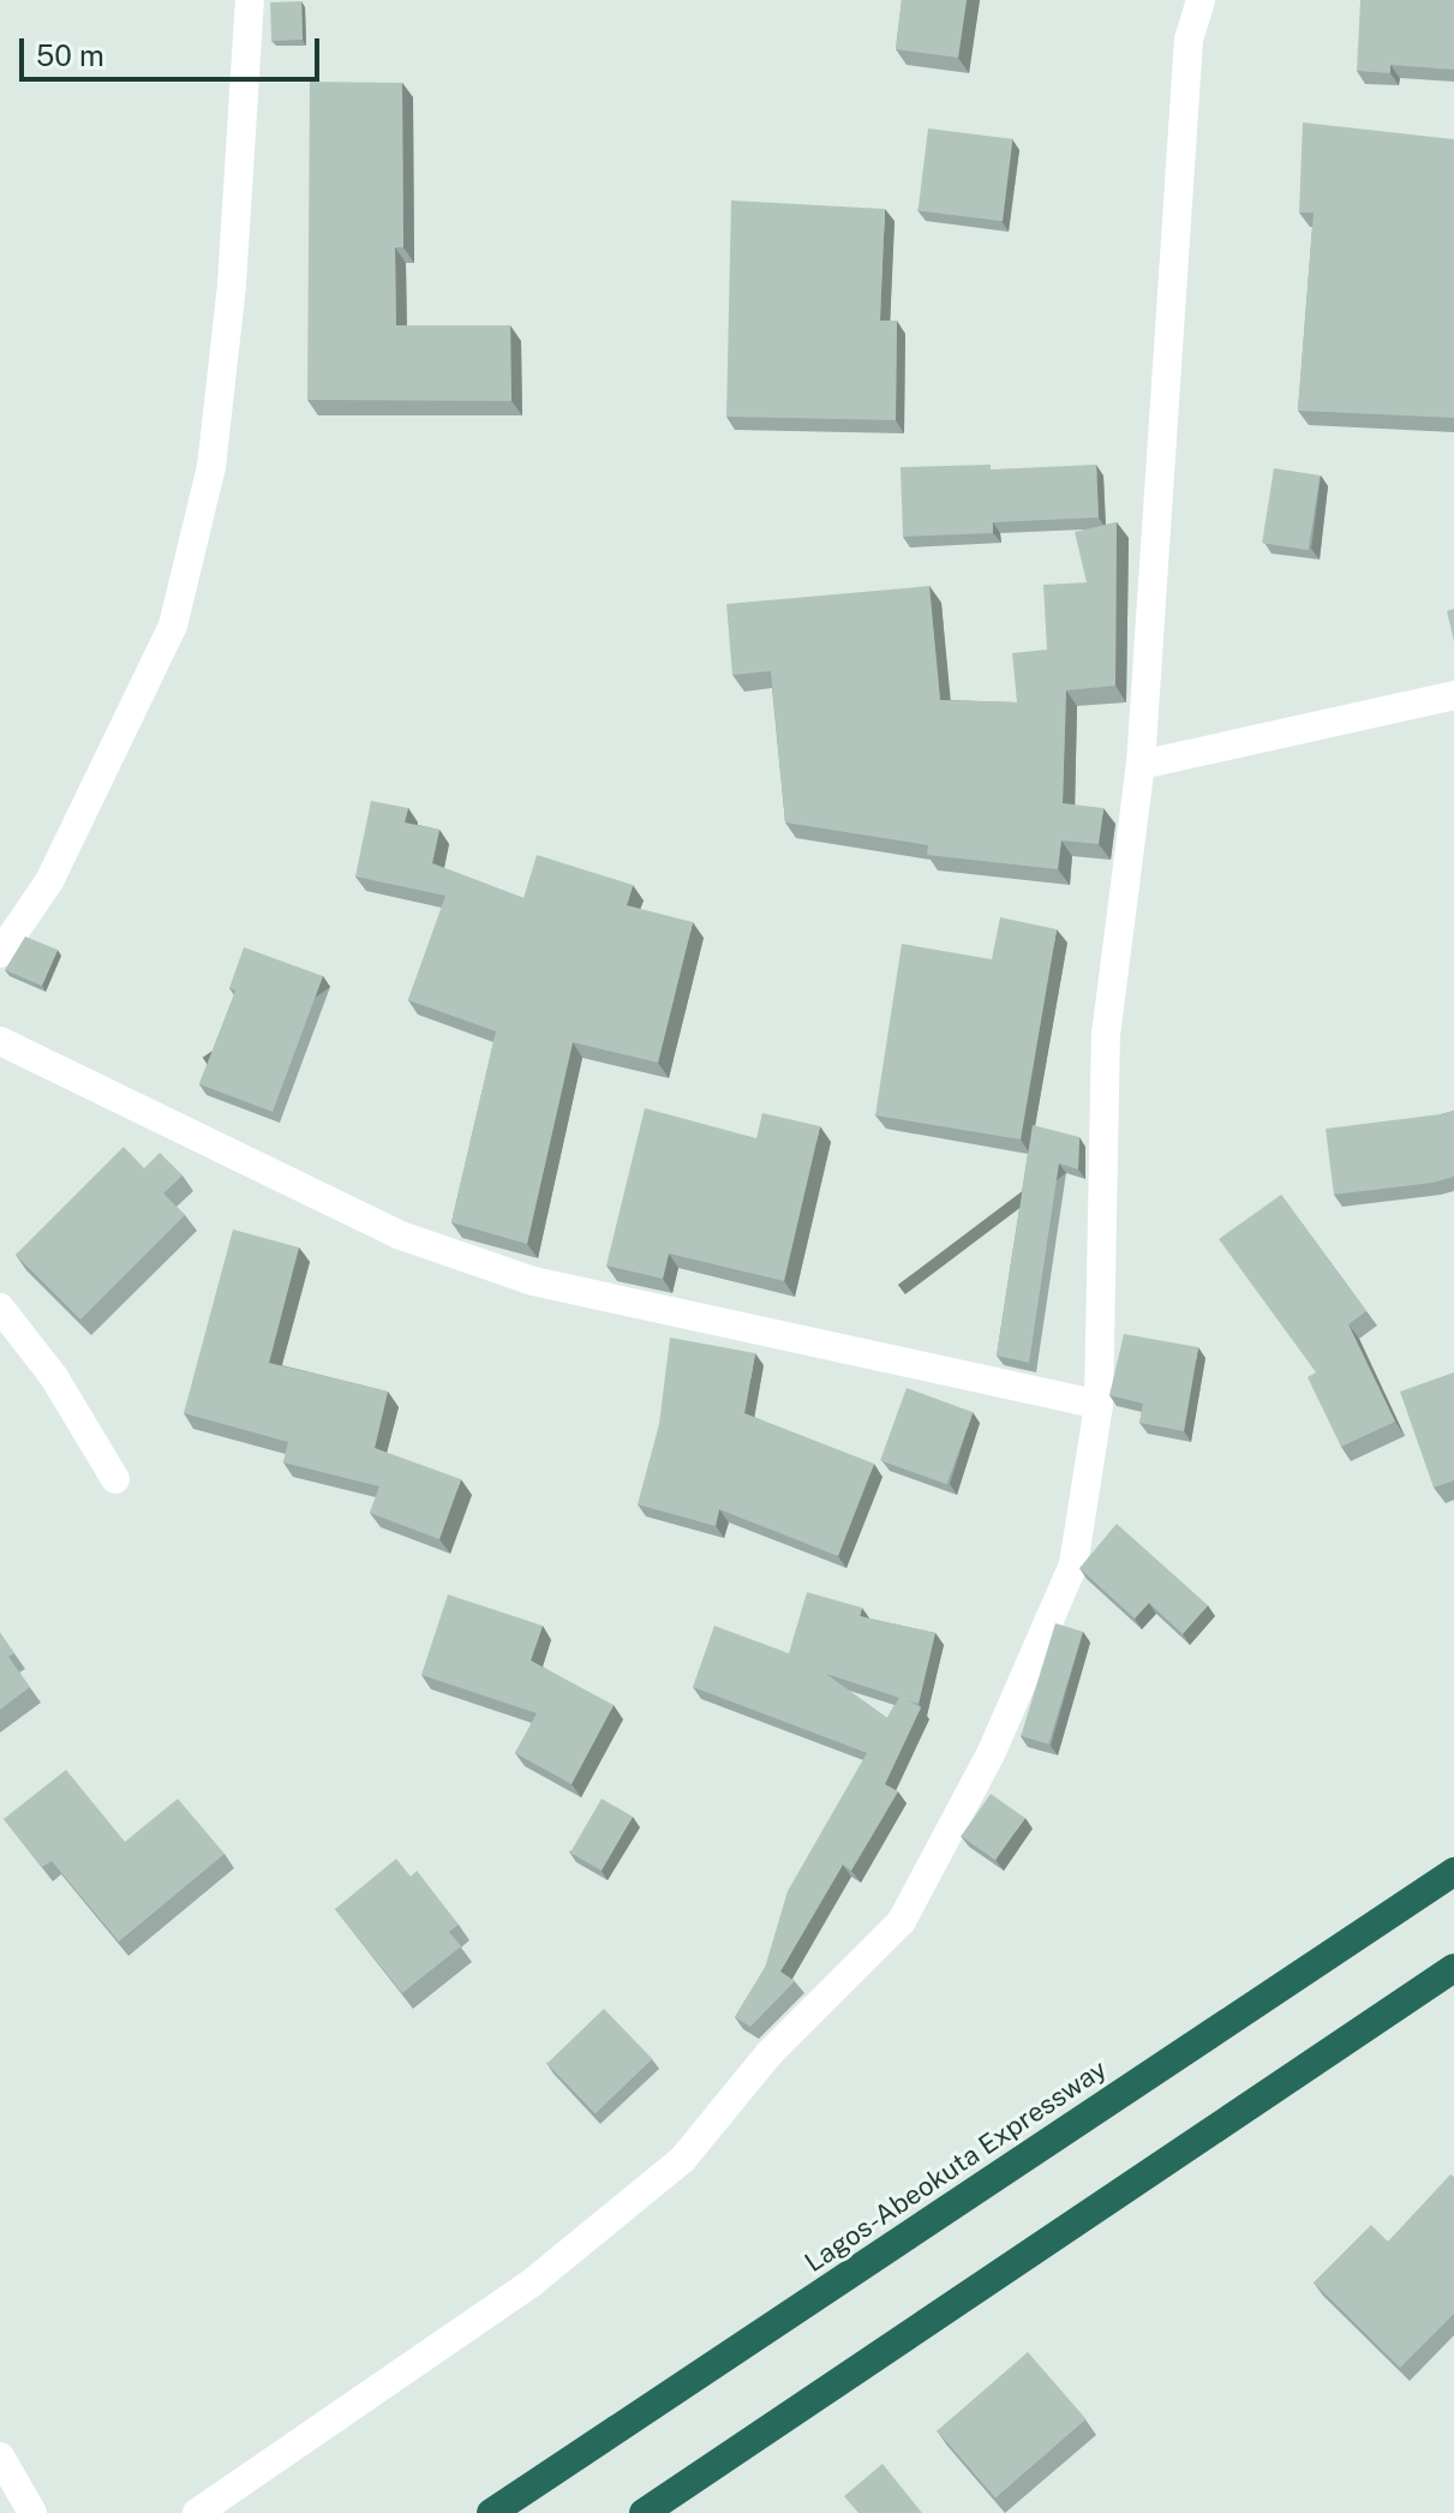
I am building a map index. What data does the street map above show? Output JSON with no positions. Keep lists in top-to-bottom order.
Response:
{
  "streets": {
    "highway": ["Lagos-Abeokuta Expressway"]
  },
  "scale_bar": "50 m"
}
